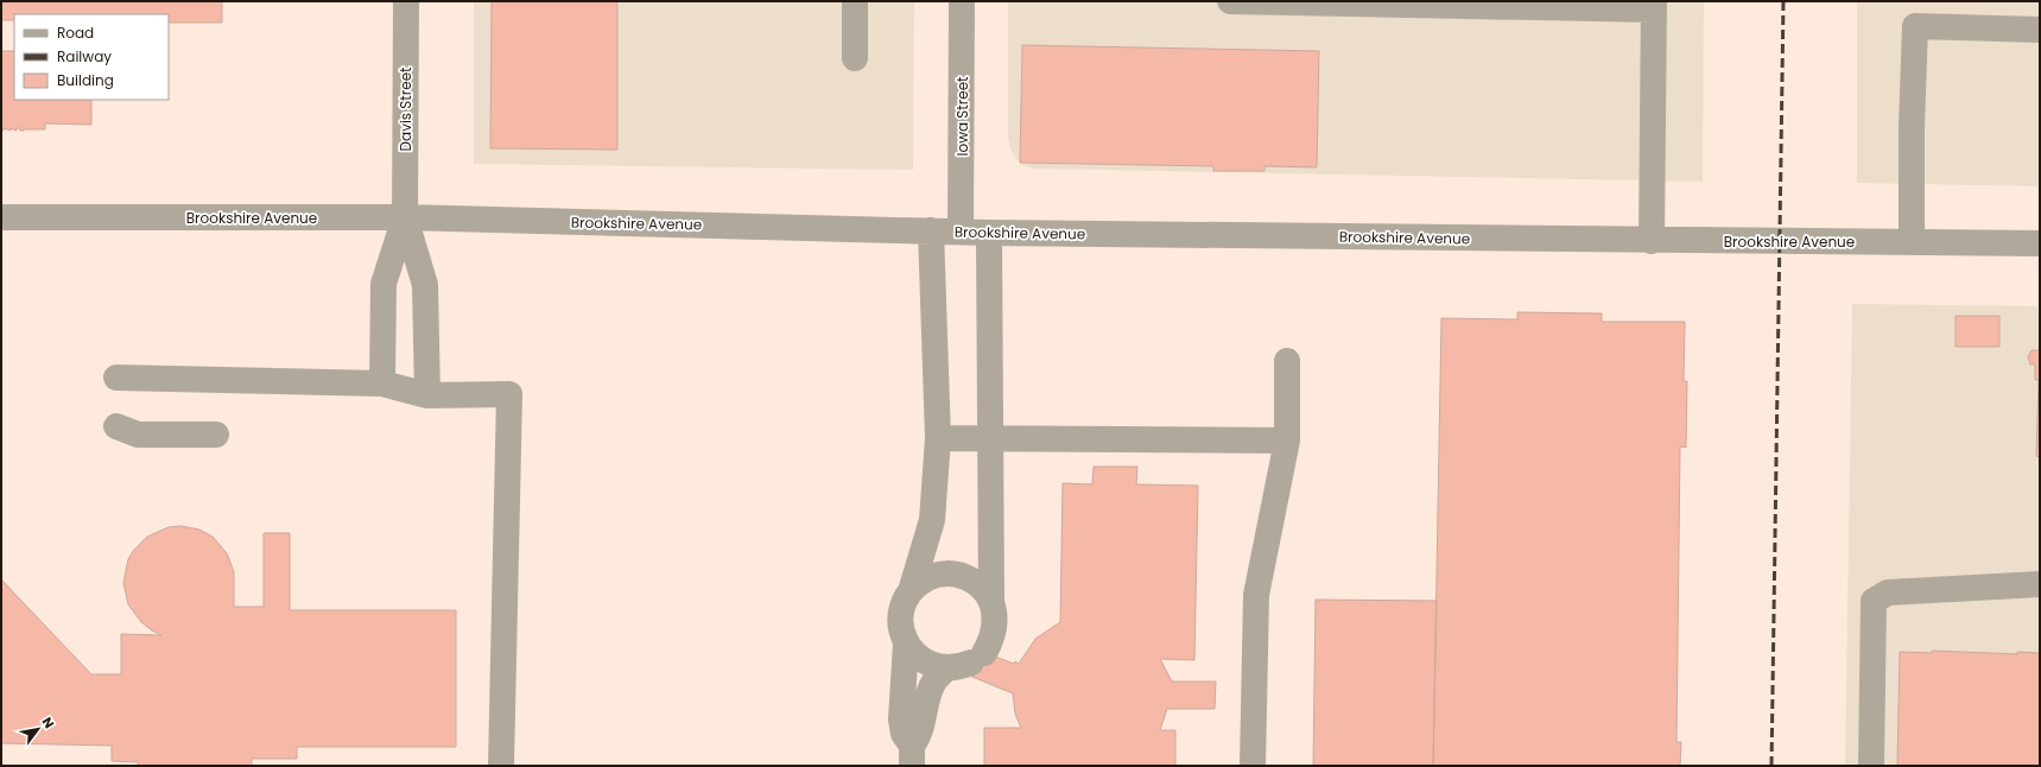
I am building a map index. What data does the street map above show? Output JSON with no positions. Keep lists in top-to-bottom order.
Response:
{
  "streets": {
    "street": ["Davis Street", "Iowa Street", "Brookshire Avenue"]
  },
  "crossings": [
    ["Davis Street", "Brookshire Avenue"],
    ["Iowa Street", "Brookshire Avenue"]
  ],
  "legend": ["Road", "Railway", "Building"],
  "north": "top right"
}
